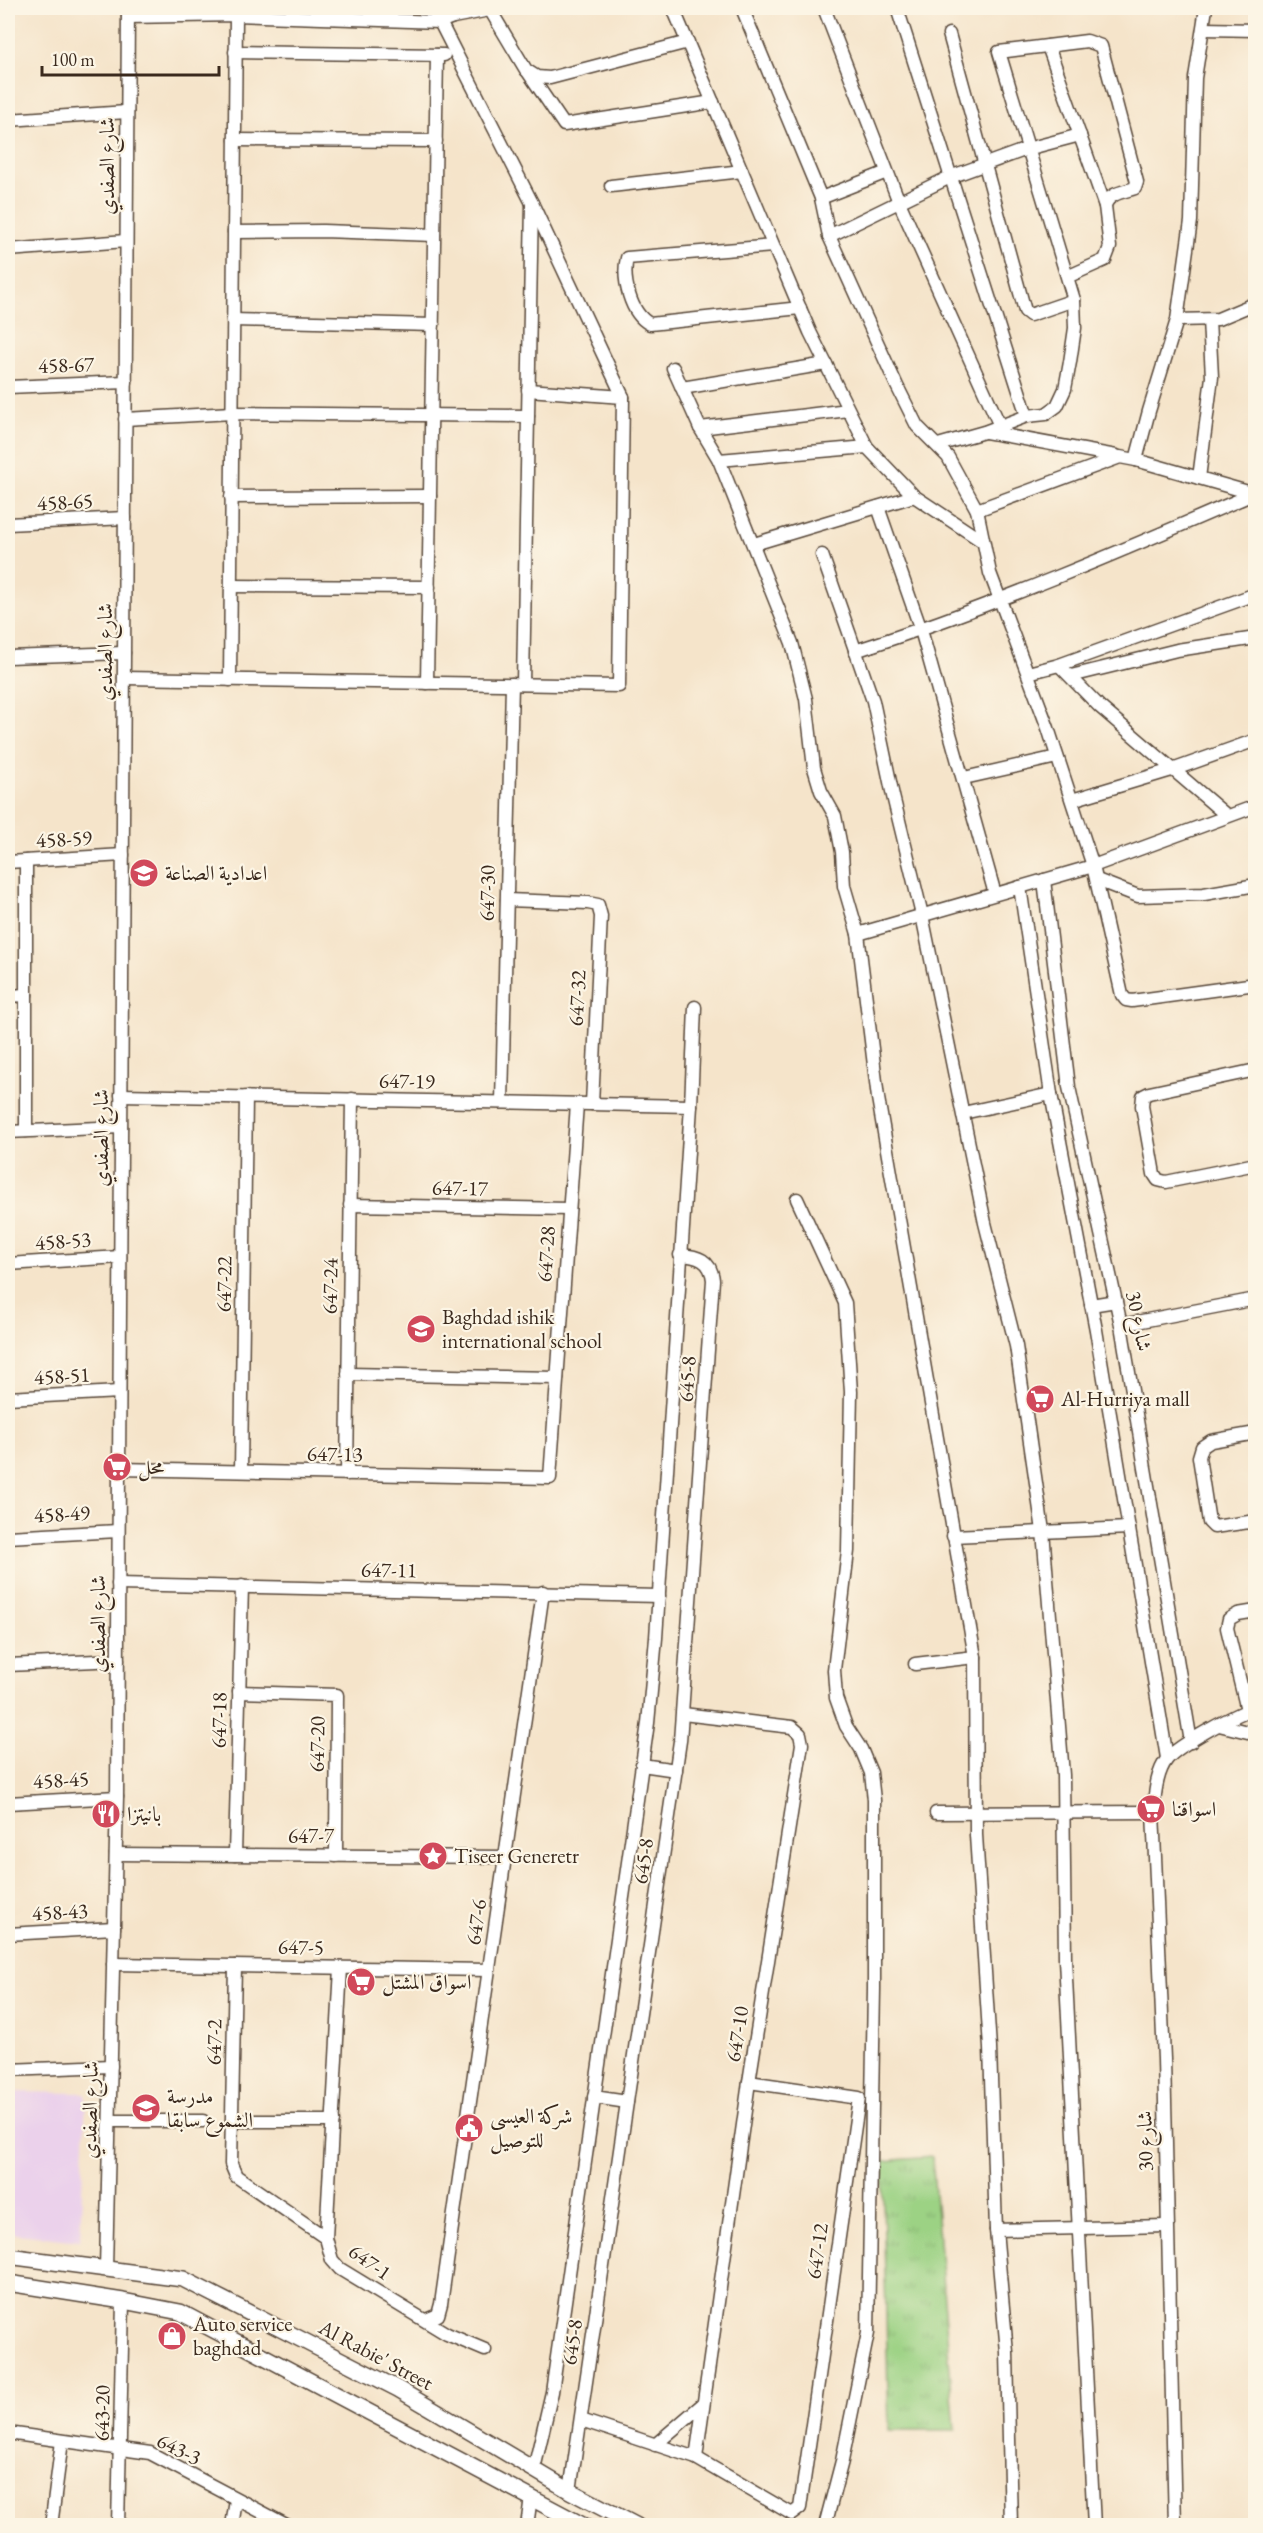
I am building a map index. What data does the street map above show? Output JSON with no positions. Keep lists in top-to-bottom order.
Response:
{
  "streets": {
    "main road": ["Al Rabie' Street"],
    "street": [
      "شارع الصفدي",
      "458-67",
      "458-65",
      "458-59",
      "647-30",
      "647-32",
      "647-19",
      "647-17",
      "458-53",
      "647-28",
      "647-22",
      "647-24",
      "شارع 30",
      "458-51",
      "645-8",
      "647-13",
      "458-49",
      "647-11",
      "647-18",
      "647-20",
      "458-45",
      "647-7",
      "458-43",
      "647-6",
      "647-5",
      "647-10",
      "647-2",
      "647-12",
      "647-1",
      "643-20",
      "643-3"
    ]
  },
  "crossings": [
    ["شارع الصفدي", "458-67"],
    ["شارع الصفدي", "458-65"],
    ["شارع الصفدي", "458-59"],
    ["شارع الصفدي", "647-19"],
    ["شارع الصفدي", "458-53"],
    ["شارع الصفدي", "458-51"],
    ["شارع الصفدي", "647-13"],
    ["شارع الصفدي", "458-49"],
    ["شارع الصفدي", "647-11"],
    ["شارع الصفدي", "458-45"],
    ["شارع الصفدي", "647-7"],
    ["شارع الصفدي", "458-43"],
    ["شارع الصفدي", "647-5"],
    ["شارع الصفدي", "Al Rabie' Street"],
    ["647-30", "647-32"],
    ["647-30", "647-19"],
    ["647-32", "647-19"],
    ["647-19", "647-28"],
    ["647-19", "647-22"],
    ["647-19", "647-24"],
    ["647-19", "645-8"],
    ["647-17", "647-28"],
    ["647-17", "647-24"],
    ["647-28", "647-13"],
    ["647-22", "647-13"],
    ["647-24", "647-13"],
    ["645-8", "647-11"],
    ["645-8", "647-10"],
    ["645-8", "Al Rabie' Street"],
    ["647-11", "647-18"],
    ["647-11", "647-6"],
    ["647-18", "647-20"],
    ["647-18", "647-7"],
    ["647-20", "647-7"],
    ["647-7", "647-6"],
    ["647-6", "647-5"],
    ["647-6", "647-1"],
    ["647-5", "647-2"],
    ["647-10", "647-12"],
    ["647-2", "647-1"],
    ["643-20", "643-3"]
  ],
  "places": {
    "school or university": ["اعدادية الصناعة", "Baghdad ishik international school", "مدرسة الشموع سابقا"],
    "supermarket": [
      "Al-Hurriya mall",
      "محل",
      "اسواقنا",
      "اسواق المشتل"
    ],
    "restaurant": ["بانيتزا"],
    "place": ["Tiseer Generetr"],
    "public building": ["شركة العيسى للتوصيل"],
    "shop": ["Auto service baghdad"]
  },
  "scale_bar": "100 m"
}
